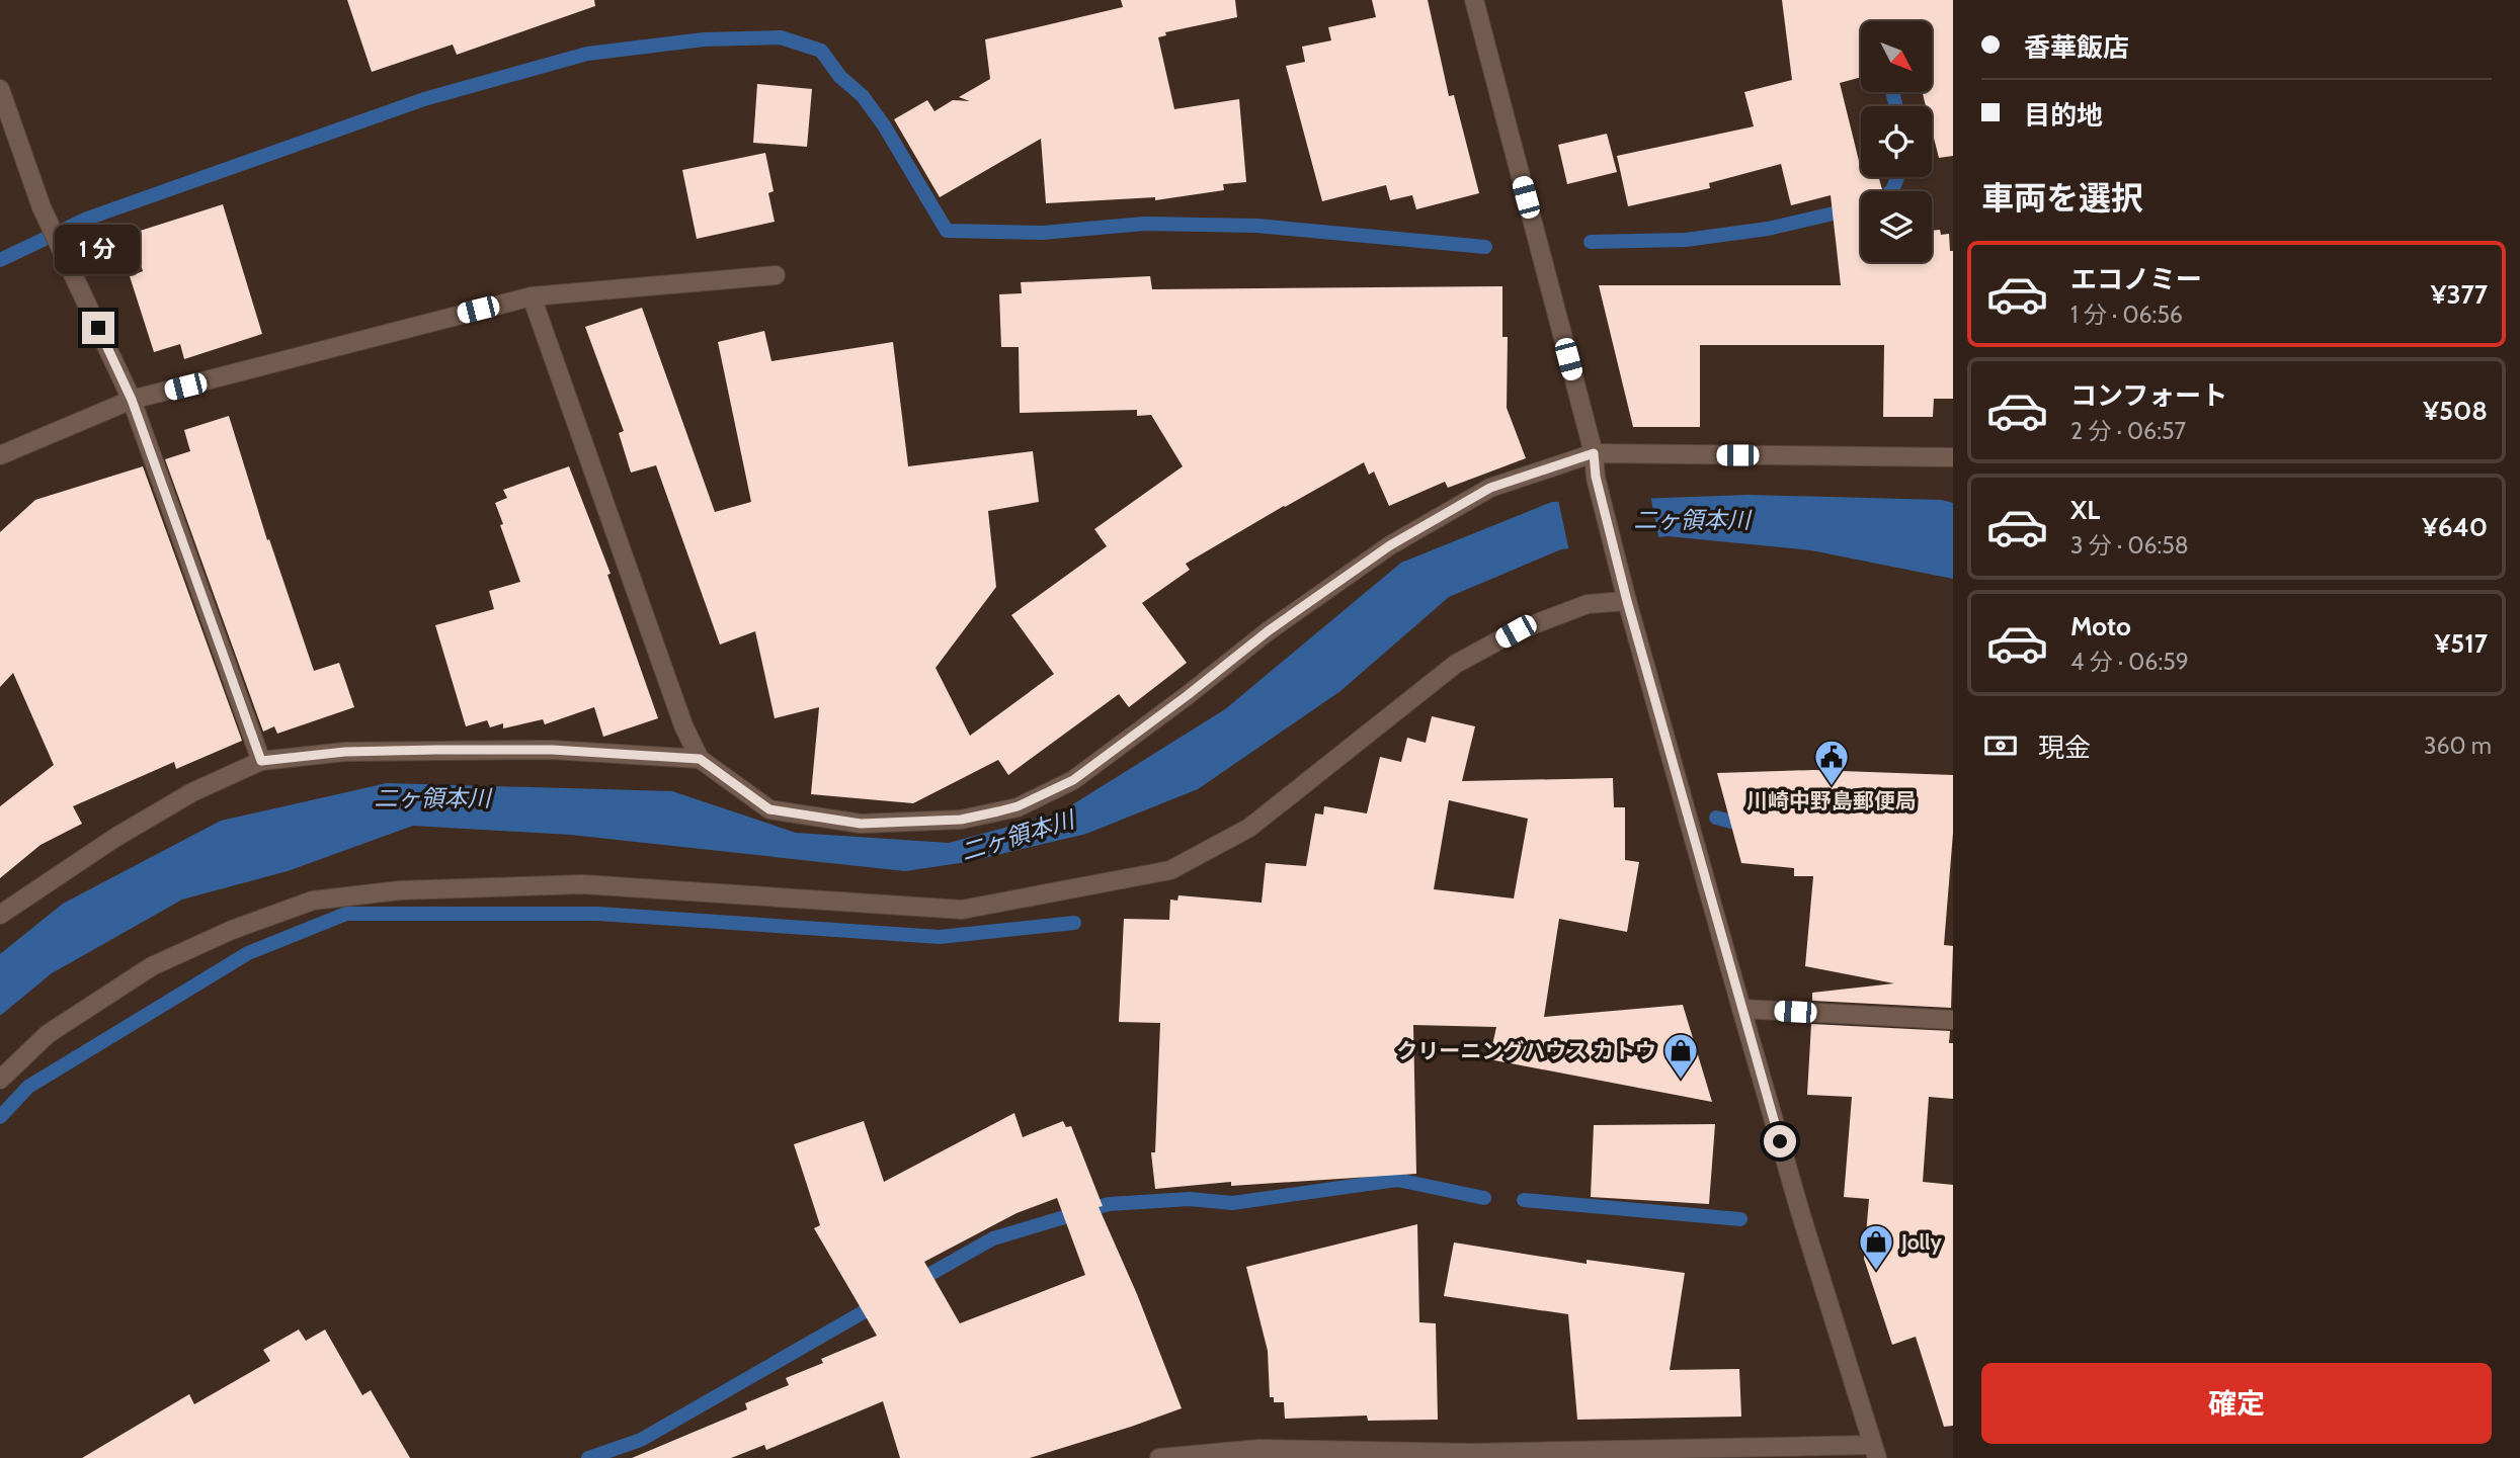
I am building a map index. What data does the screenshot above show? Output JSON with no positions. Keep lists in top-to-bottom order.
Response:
{
  "water": ["二ヶ領本川"],
  "places": {
    "public building": ["川崎中野島郵便局"],
    "shop": ["クリーニングハウス カトウ", "Jolly"]
  },
  "north": "bottom right",
  "page": {
    "banner": ["香華飯店", "目的地"],
    "heading": "車両を選択",
    "bubble": "1 分",
    "list": [
      {
        "name": "エコノミー",
        "note": "1 分 · 06:56",
        "value": "¥377"
      },
      {
        "name": "コンフォート",
        "note": "2 分 · 06:57",
        "value": "¥508"
      },
      {
        "name": "XL",
        "note": "3 分 · 06:58",
        "value": "¥640"
      },
      {
        "name": "Moto",
        "note": "4 分 · 06:59",
        "value": "¥517"
      }
    ],
    "pay": ["現金", "360 m"],
    "buttons": "確定"
  }
}
